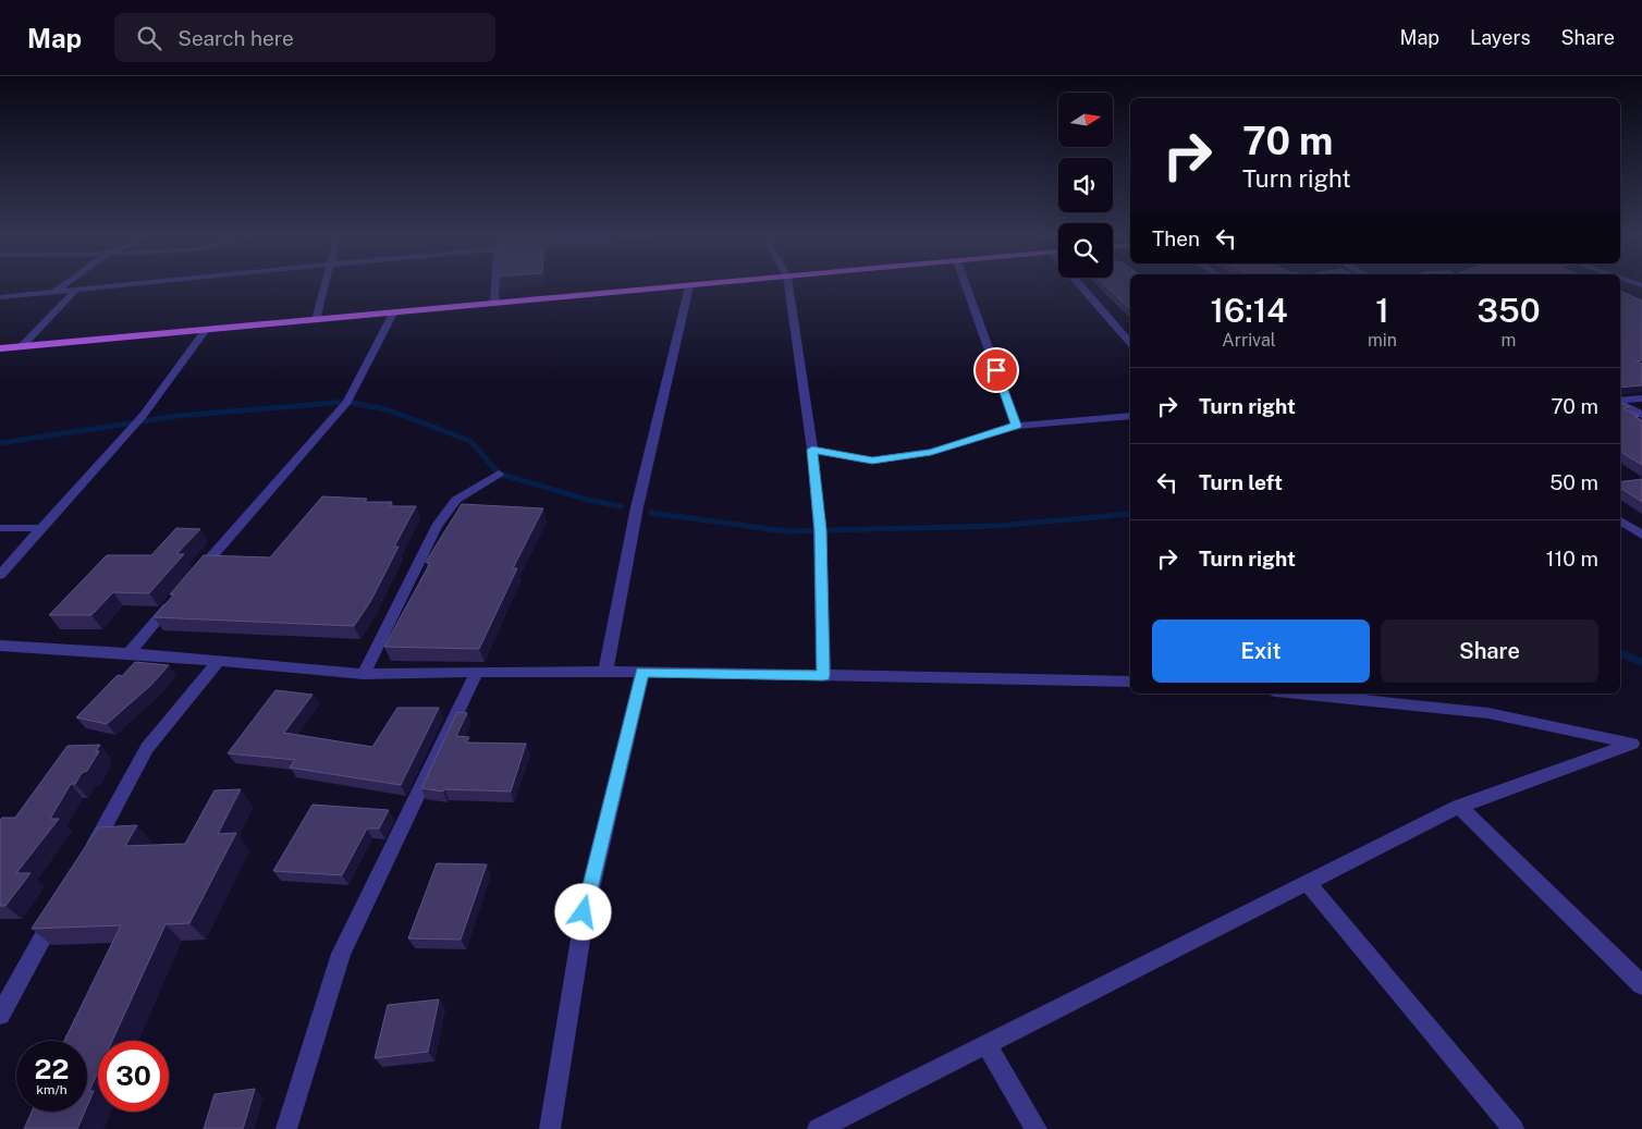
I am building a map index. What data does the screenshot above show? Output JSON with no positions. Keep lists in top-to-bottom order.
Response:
{
  "north": "right",
  "page": {
    "header": "Map",
    "search": "Search here",
    "nav": ["Map", "Layers", "Share"],
    "turn": ["70 m", "Turn right"],
    "then": "Then",
    "eta": [
      "16:14",
      "Arrival",
      "1",
      "min",
      "350",
      "m"
    ],
    "list": [
      {
        "name": "Turn right",
        "value": "70 m"
      },
      {
        "name": "Turn left",
        "value": "50 m"
      },
      {
        "name": "Turn right",
        "value": "110 m"
      }
    ],
    "buttons": ["Exit", "Share"],
    "speed": "22 km/h",
    "limit": "30"
  }
}
